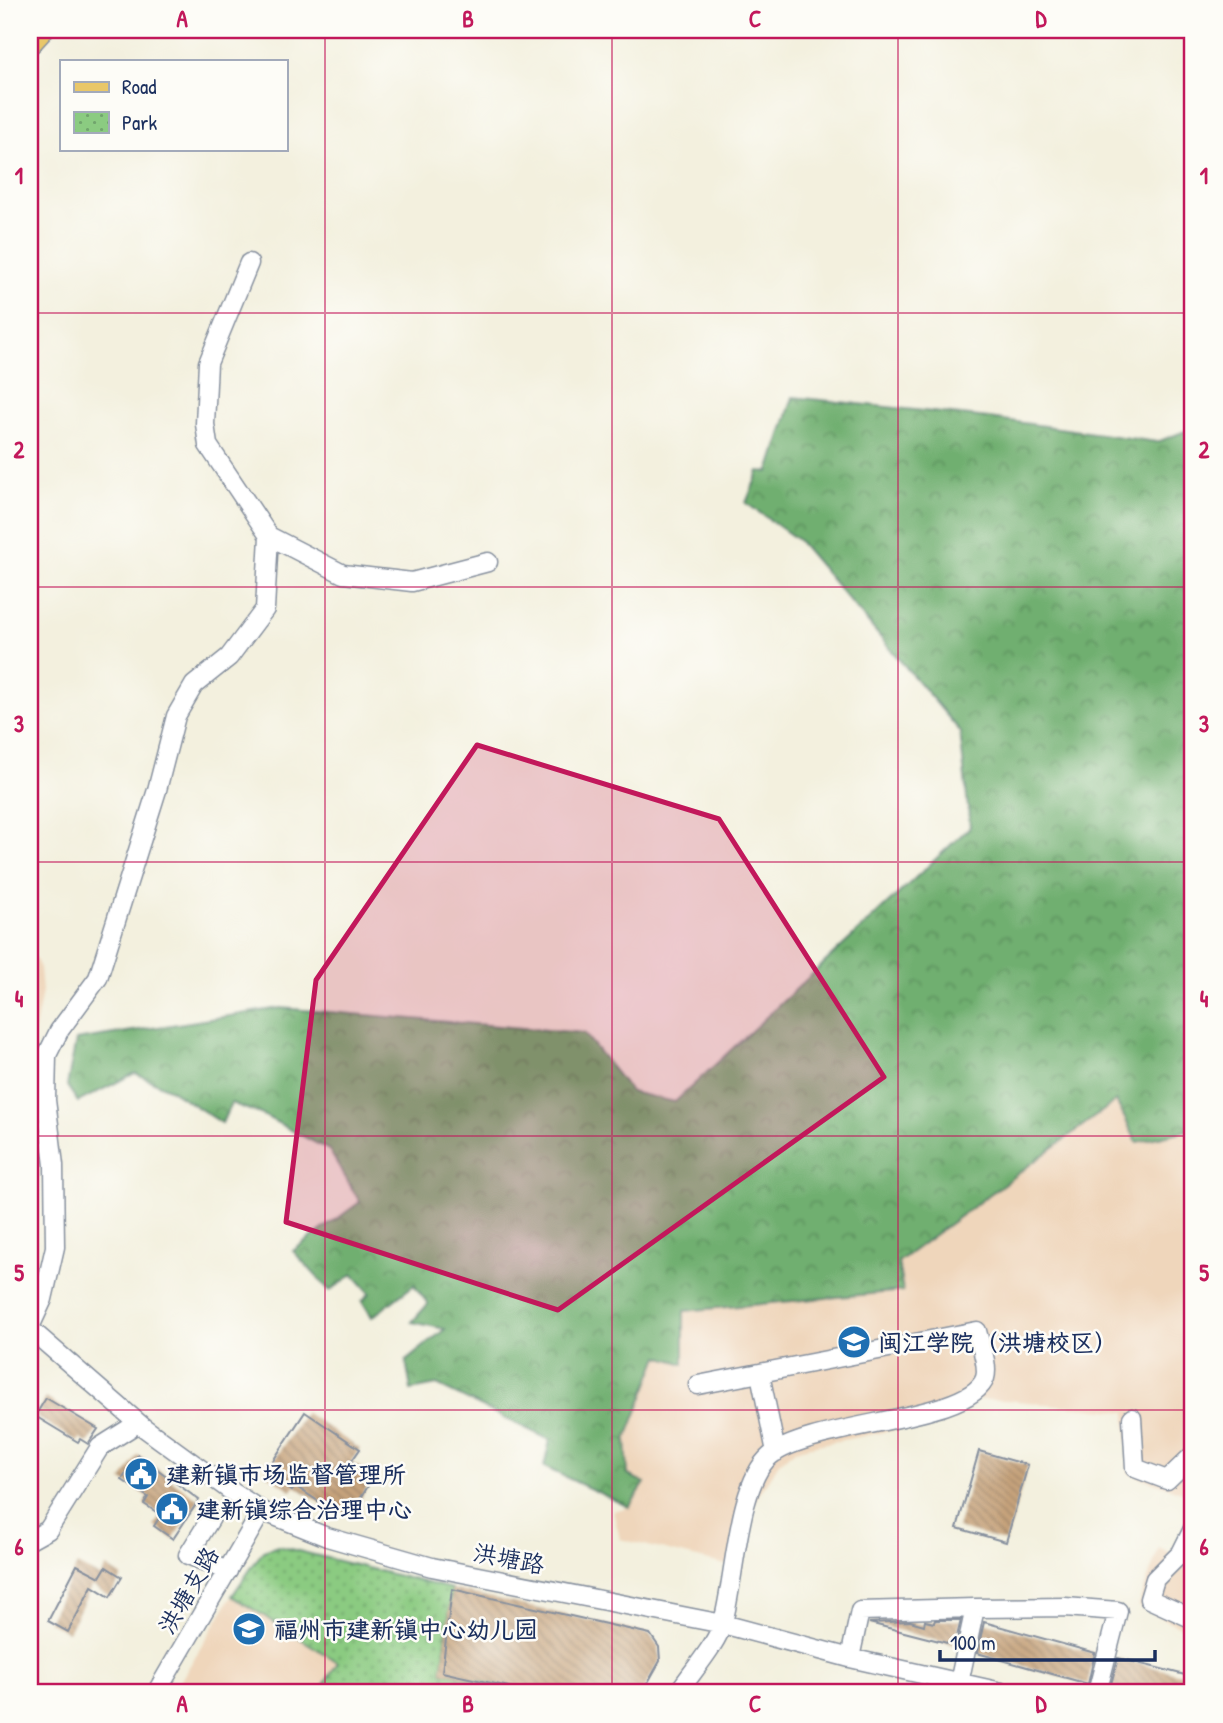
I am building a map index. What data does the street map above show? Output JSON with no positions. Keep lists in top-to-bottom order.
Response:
{
  "streets": {
    "street": ["洪塘路", "洪塘支路"]
  },
  "crossings": [
    ["洪塘路", "洪塘支路"]
  ],
  "places": {
    "school or university": ["闽江学院（洪塘校区）", "福州市建新镇中心幼儿园"],
    "public building": ["建新镇市场监督管理所", "建新镇综合治理中心"]
  },
  "legend": ["Road", "Park"],
  "scale_bar": "100 m",
  "grid": {
    "columns": [
      "A",
      "B",
      "C",
      "D"
    ],
    "rows": [
      "1",
      "2",
      "3",
      "4",
      "5",
      "6"
    ]
  }
}
